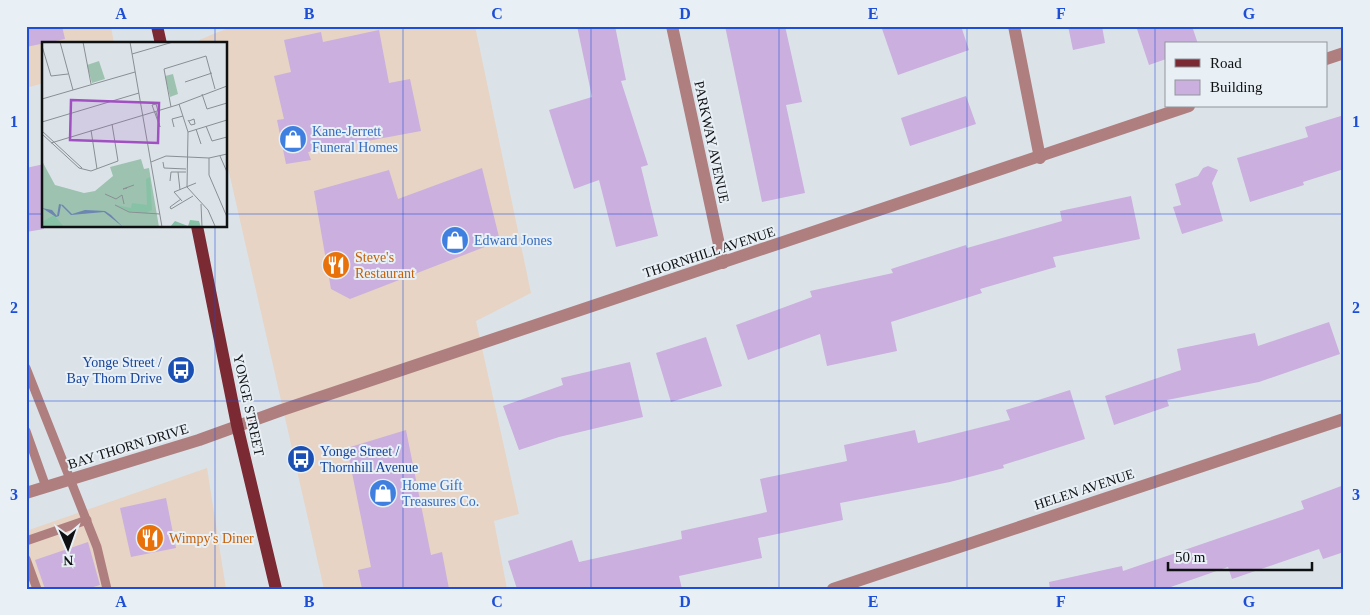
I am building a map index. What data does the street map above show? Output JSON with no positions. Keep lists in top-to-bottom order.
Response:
{
  "streets": {
    "main road": ["YONGE STREET"],
    "street": [
      "PARKWAY AVENUE",
      "THORNHILL AVENUE",
      "BAY THORN DRIVE",
      "HELEN AVENUE"
    ]
  },
  "crossings": [
    ["PARKWAY AVENUE", "THORNHILL AVENUE"],
    ["THORNHILL AVENUE", "YONGE STREET"],
    ["THORNHILL AVENUE", "BAY THORN DRIVE"],
    ["YONGE STREET", "BAY THORN DRIVE"]
  ],
  "places": {
    "shop": ["Kane-Jerrett Funeral Homes", "Edward Jones", "Home Gift Treasures Co."],
    "restaurant": ["Steve's Restaurant", "Wimpy's Diner"],
    "bus stop": ["Yonge Street / Bay Thorn Drive", "Yonge Street / Thornhill Avenue"]
  },
  "legend": ["Road", "Building"],
  "scale_bar": "50 m",
  "north": "bottom",
  "grid": {
    "columns": [
      "A",
      "B",
      "C",
      "D",
      "E",
      "F",
      "G"
    ],
    "rows": ["1", "2", "3"]
  }
}
